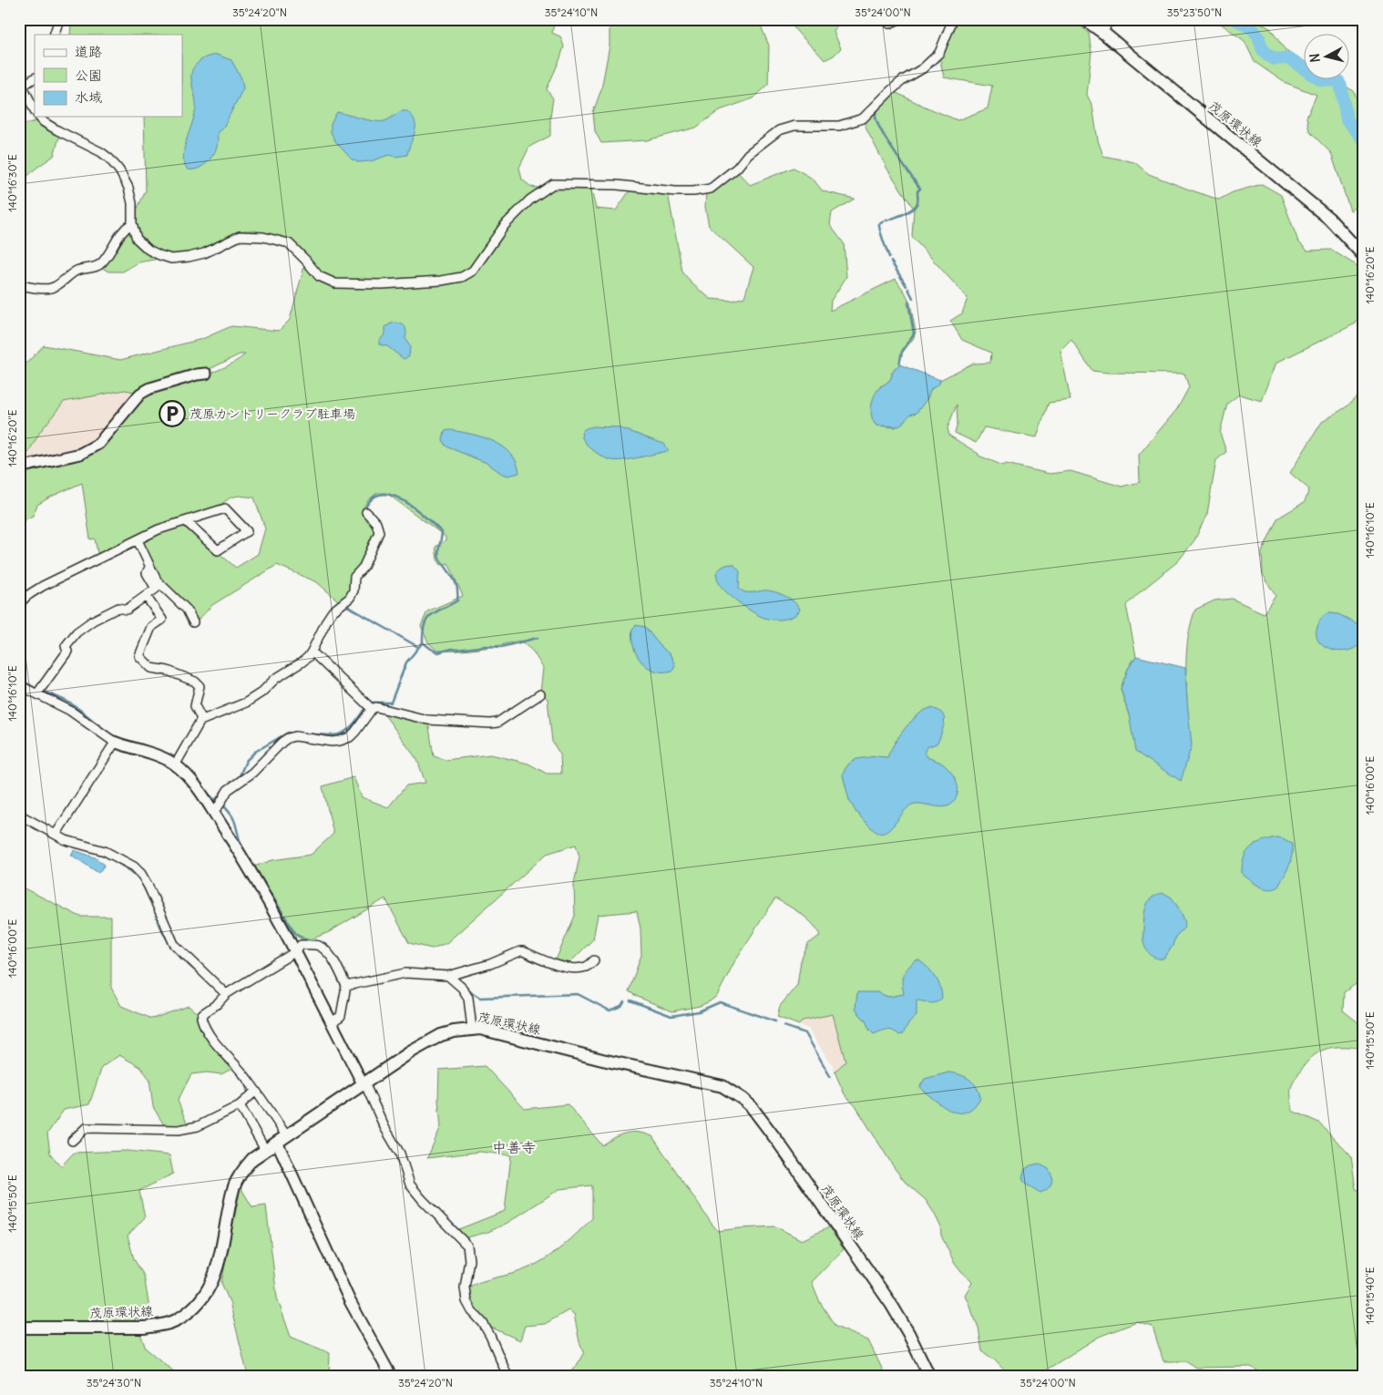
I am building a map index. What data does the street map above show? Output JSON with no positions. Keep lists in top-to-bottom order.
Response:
{
  "streets": {
    "main road": ["茂原環状線"]
  },
  "districts": ["中善寺"],
  "places": {
    "parking": ["茂原カントリークラブ駐車場"]
  },
  "legend": ["道路", "公園", "水域"],
  "north": "left",
  "coordinates": [
    "35°24'20\"N",
    "35°24'10\"N",
    "35°24'00\"N",
    "35°23'50\"N",
    "140°16'30\"E",
    "140°16'20\"E",
    "140°16'10\"E",
    "140°16'00\"E",
    "140°15'50\"E",
    "140°15'40\"E",
    "35°24'30\"N"
  ]
}
